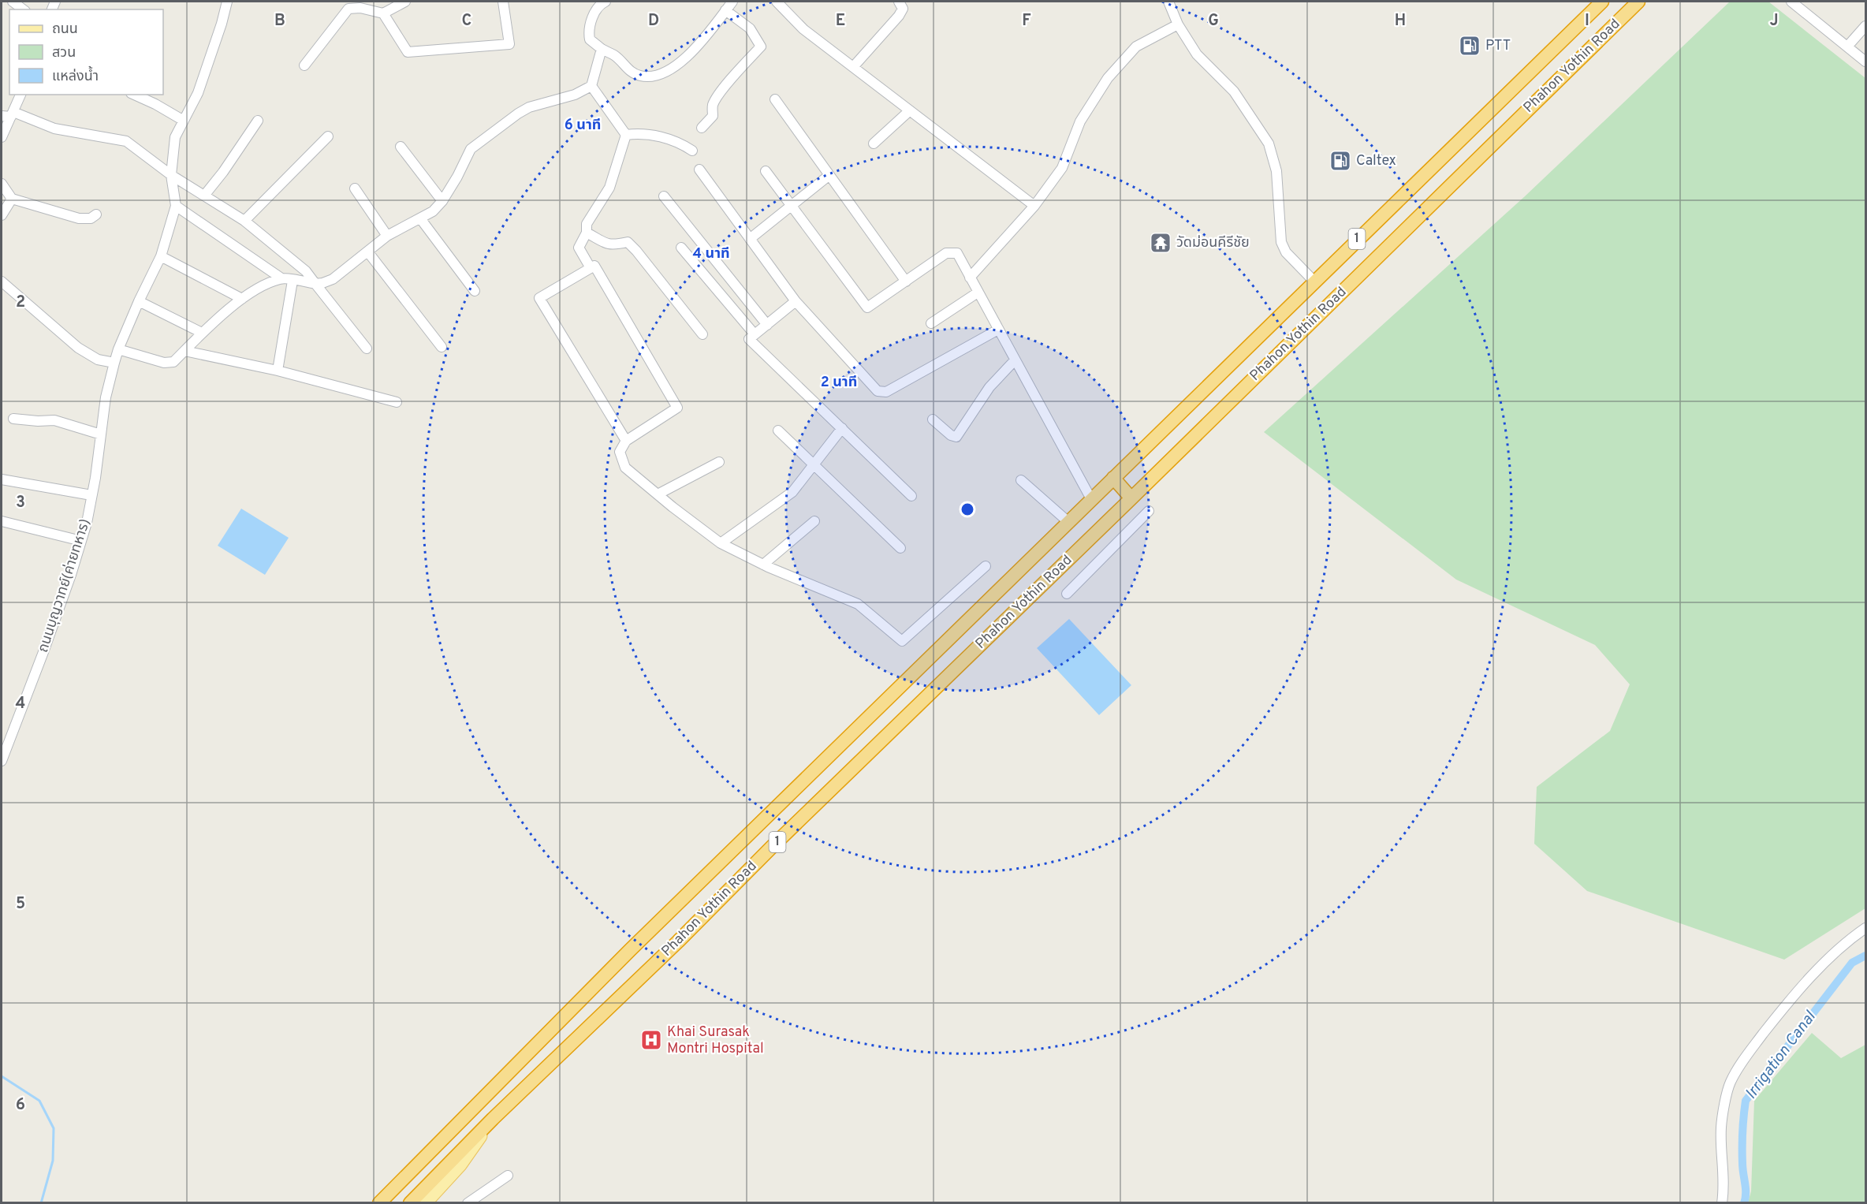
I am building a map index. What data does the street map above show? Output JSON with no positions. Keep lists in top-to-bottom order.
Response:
{
  "streets": {
    "highway": ["Phahon Yothin Road", "1"],
    "street": ["ถนนบุญวาทย์(ค่ายทหาร)"]
  },
  "crossings": [
    ["Phahon Yothin Road", "1"]
  ],
  "water": ["Irrigation Canal"],
  "places": {
    "fuel station": ["PTT", "Caltex"],
    "temple": ["วัดม่อนคีรีชัย"],
    "hospital": ["Khai Surasak Montri Hospital"]
  },
  "legend": ["ถนน", "สวน", "แหล่งน้ำ"],
  "grid": {
    "columns": [
      "B",
      "C",
      "D",
      "E",
      "F",
      "G",
      "H",
      "I",
      "J"
    ],
    "rows": [
      "2",
      "3",
      "4",
      "5",
      "6"
    ]
  },
  "rings": ["6 นาที", "4 นาที", "2 นาที"]
}
